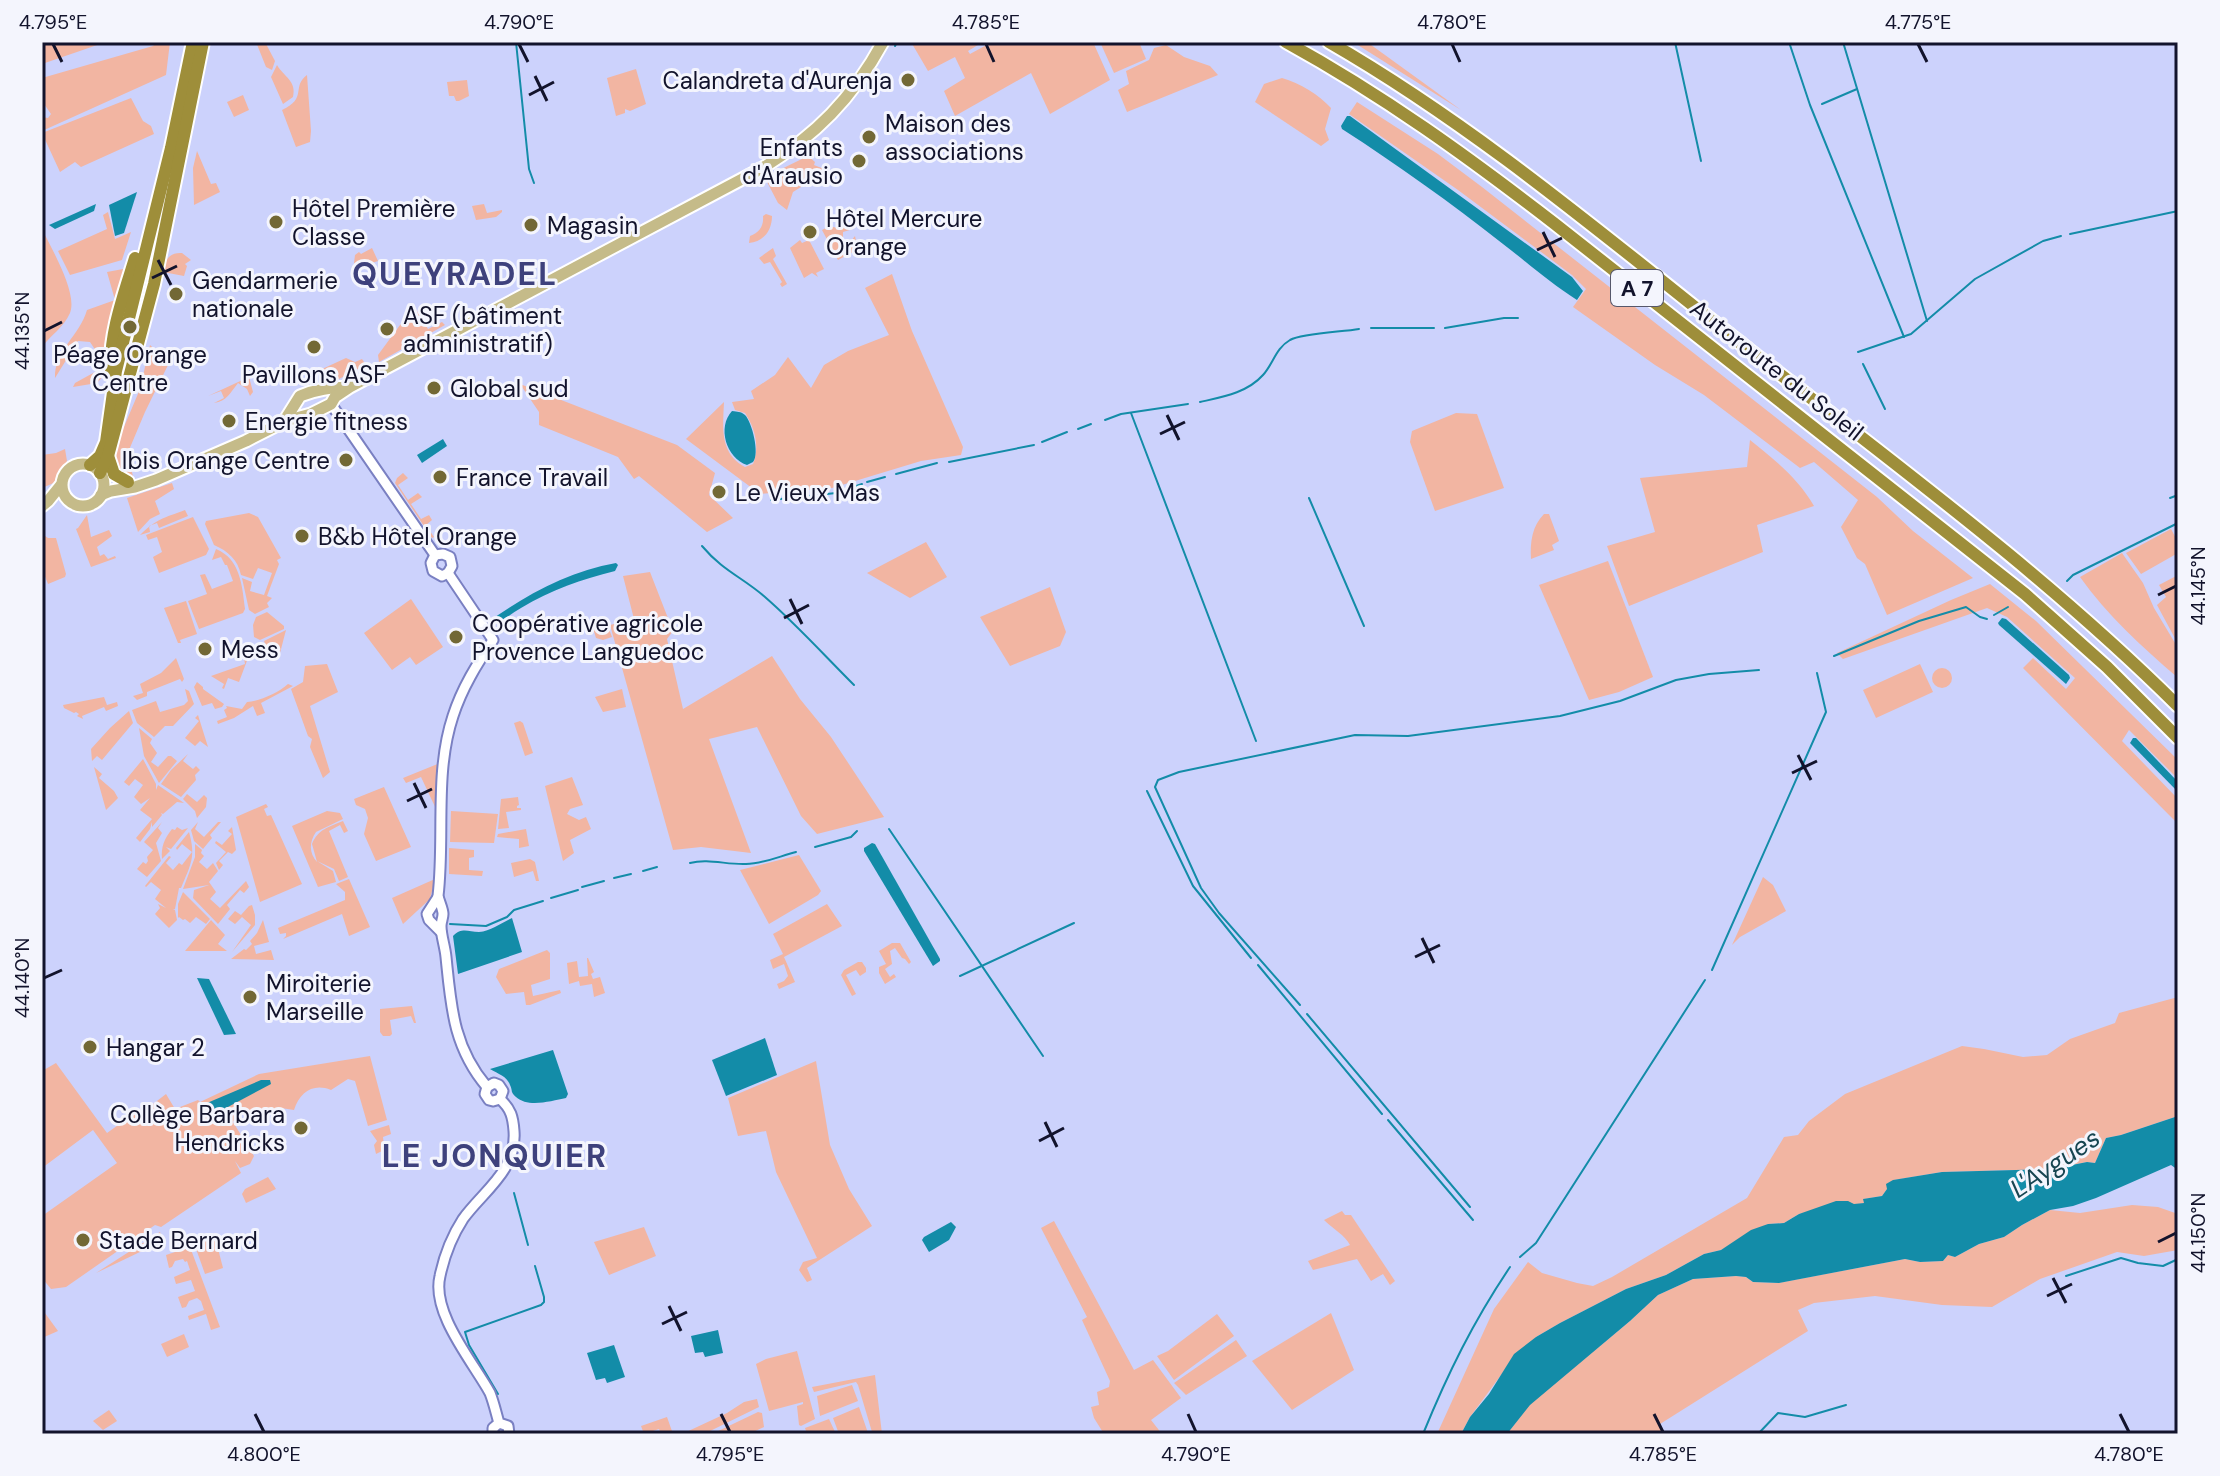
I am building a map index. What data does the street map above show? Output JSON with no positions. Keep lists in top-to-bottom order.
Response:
{
  "streets": {
    "highway": ["A 7", "Autoroute du Soleil"]
  },
  "districts": ["QUEYRADEL", "LE JONQUIER"],
  "water": ["L'Aygues"],
  "places": [
    "Calandreta d'Aurenja",
    "Maison des associations",
    "Enfants d'Arausio",
    "Hôtel Première Classe",
    "Magasin",
    "Hôtel Mercure Orange",
    "Gendarmerie nationale",
    "Péage Orange Centre",
    "ASF (bâtiment administratif)",
    "Pavillons ASF",
    "Global sud",
    "Energie fitness",
    "Ibis Orange Centre",
    "France Travail",
    "Le Vieux Mas",
    "B&b Hôtel Orange",
    "Coopérative agricole Provence Languedoc",
    "Mess",
    "Miroiterie Marseille",
    "Hangar 2",
    "Collège Barbara Hendricks",
    "Stade Bernard"
  ],
  "coordinates": [
    "4.795°E",
    "4.790°E",
    "4.785°E",
    "4.780°E",
    "4.775°E",
    "44.135°N",
    "44.145°N",
    "44.140°N",
    "44.150°N",
    "4.800°E"
  ]
}
